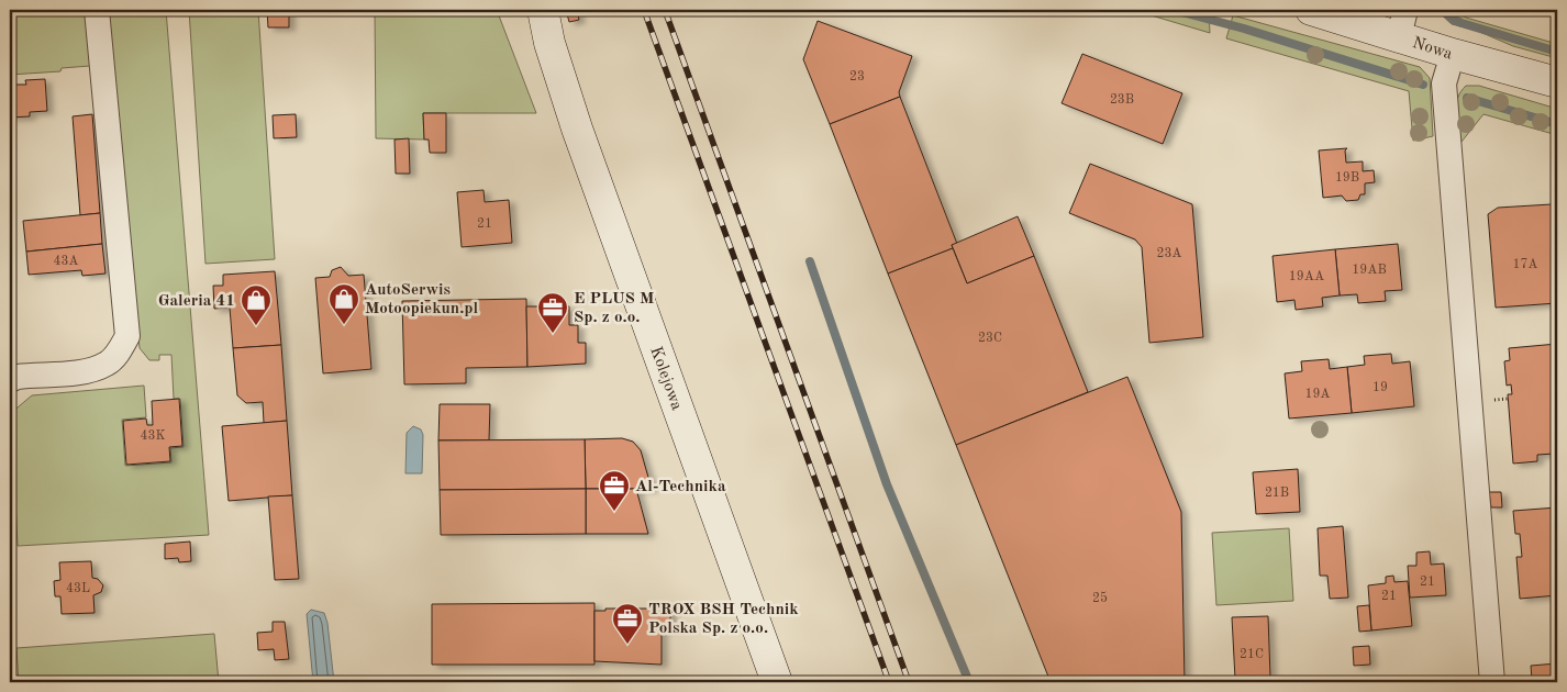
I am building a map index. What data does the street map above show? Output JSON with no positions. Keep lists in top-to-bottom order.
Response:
{
  "streets": {
    "street": ["Nowa", "Kolejowa"]
  },
  "places": {
    "shop": ["AutoSerwis Motoopiekun.pl", "Galeria 41"],
    "office": ["E PLUS M Sp. z o.o.", "Al-Technika", "TROX BSH Technik Polska Sp. z o.o."]
  },
  "house_numbers": [
    "23",
    "23B",
    "19B",
    "21",
    "23A",
    "43A",
    "17A",
    "19AB",
    "19AA",
    "23C",
    "19",
    "19A",
    "43K",
    "21B",
    "21",
    "43L",
    "21",
    "25",
    "21C"
  ]
}
